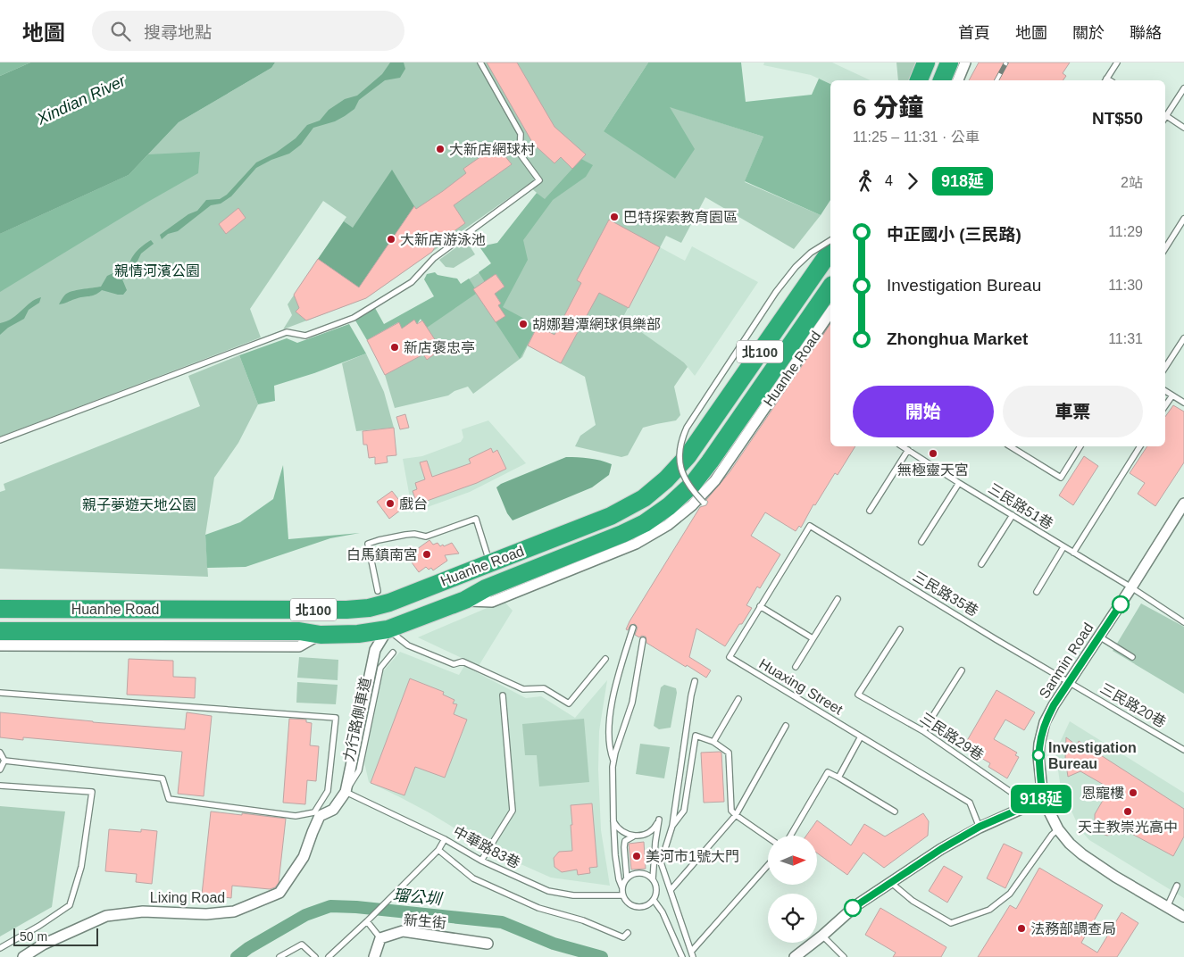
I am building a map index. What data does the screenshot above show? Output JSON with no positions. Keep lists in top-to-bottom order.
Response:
{
  "streets": {
    "highway": ["北100", "Huanhe Road"],
    "street": ["Sanmin Road", "Lixing Road", "新生街"],
    "lane": [
      "三民路51巷",
      "三民路35巷",
      "Huaxing Street",
      "三民路20巷",
      "力行路側車道",
      "三民路29巷",
      "中華路83巷"
    ]
  },
  "crossings": [
    ["Huanhe Road", "Lixing Road"],
    ["三民路51巷", "Sanmin Road"],
    ["三民路35巷", "Sanmin Road"],
    ["三民路35巷", "Huaxing Street"],
    ["三民路35巷", "三民路20巷"],
    ["Sanmin Road", "三民路20巷"],
    ["力行路側車道", "中華路83巷"],
    ["力行路側車道", "Lixing Road"],
    ["中華路83巷", "Lixing Road"]
  ],
  "water": ["Xindian River", "瑠公圳"],
  "parks": ["親情河濱公園", "親子夢遊天地公園"],
  "places": [
    "大新店網球村",
    "巴特探索教育園區",
    "大新店游泳池",
    "胡娜碧潭網球俱樂部",
    "新店褒忠亭",
    "無極靈天宮",
    "戲台",
    "白馬鎮南宮",
    "Investigation Bureau",
    "恩寵樓",
    "天主教崇光高中",
    "美河市1號大門",
    "法務部調查局"
  ],
  "lines": ["bus line 918延"],
  "scale_bar": "50 m",
  "north": "right",
  "page": {
    "header": "地圖",
    "search": "搜尋地點",
    "nav": [
      "首頁",
      "地圖",
      "關於",
      "聯絡"
    ],
    "on_map": "918延",
    "heading": ["6 分鐘", "11:25 – 11:31 · 公車", "NT$50"],
    "legs": ["4", "918延", "2站"],
    "list": [
      {
        "name": "中正國小 (三民路)",
        "value": "11:29"
      },
      {
        "name": "Investigation Bureau",
        "value": "11:30"
      },
      {
        "name": "Zhonghua Market",
        "value": "11:31"
      }
    ],
    "buttons": ["開始", "車票"],
    "scale": "50 m"
  }
}
